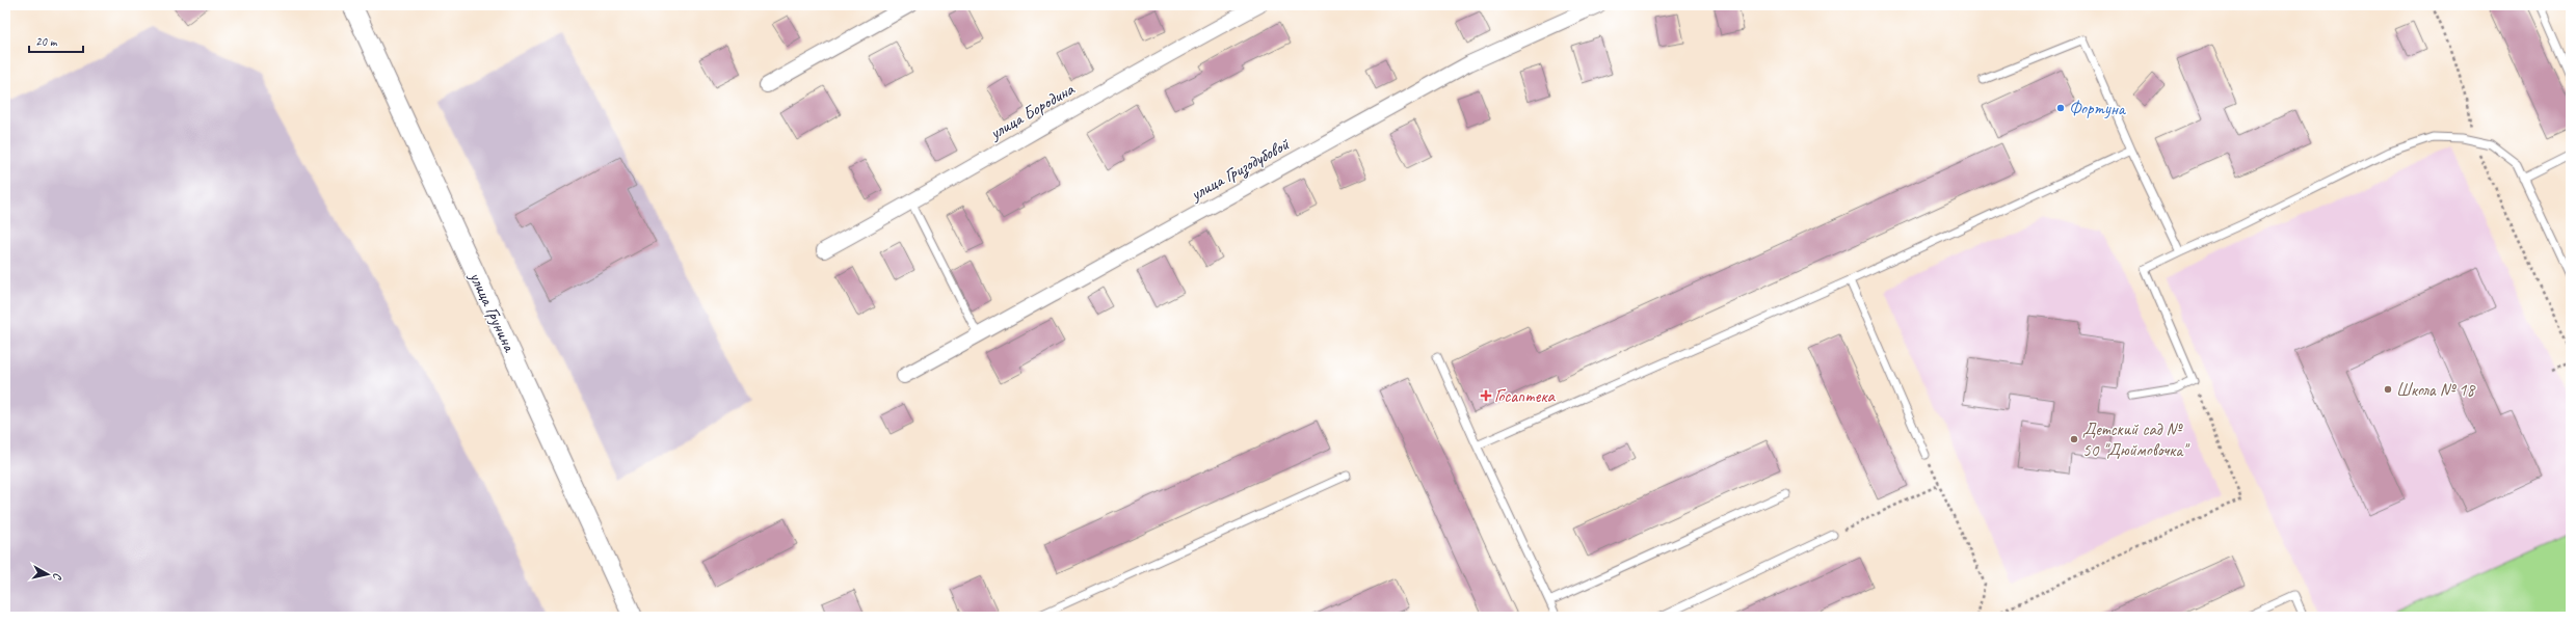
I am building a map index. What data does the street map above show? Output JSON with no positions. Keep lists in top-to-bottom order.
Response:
{
  "streets": {
    "street": ["улица Бородина", "улица Гризодубовой", "улица Грунина"]
  },
  "places": {
    "other": ["Фортуна", "Школа № 18", "Детский сад № 50 \"Дюймовочка\""],
    "health": ["Госаптека"]
  },
  "scale_bar": "20 m",
  "north": "right"
}
